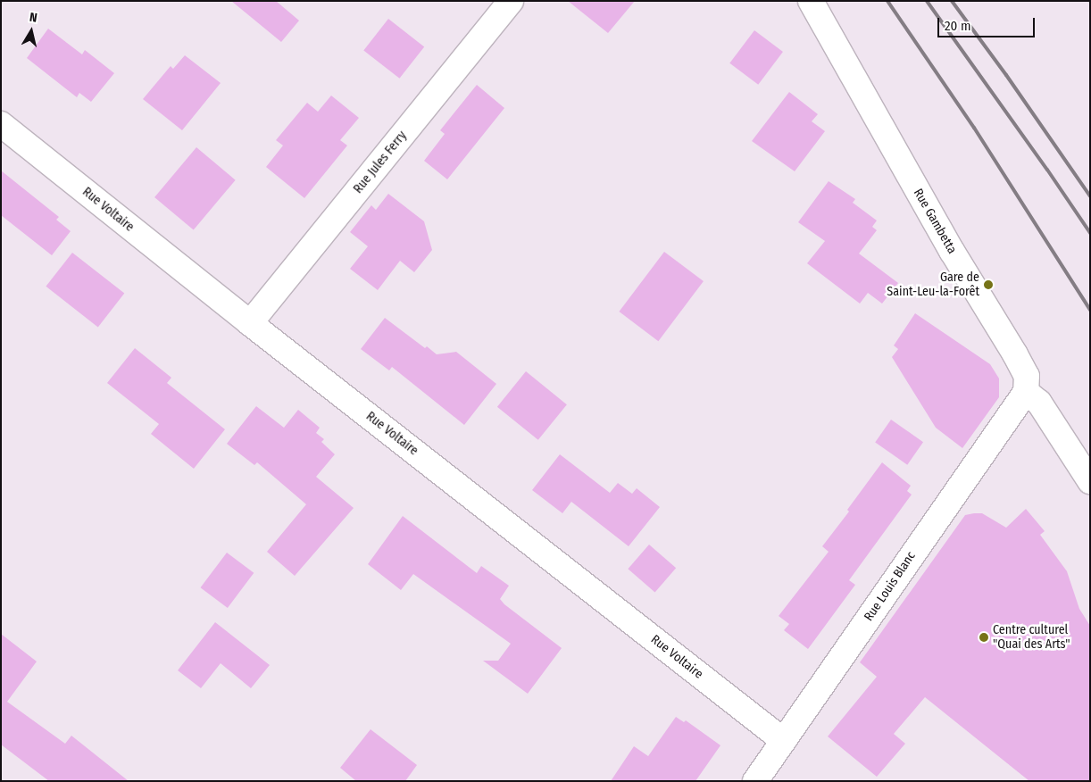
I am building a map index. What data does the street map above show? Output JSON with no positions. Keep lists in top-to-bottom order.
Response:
{
  "streets": {
    "street": [
      "Rue Jules Ferry",
      "Rue Voltaire",
      "Rue Gambetta",
      "Rue Louis Blanc"
    ]
  },
  "crossings": [
    ["Rue Jules Ferry", "Rue Voltaire"],
    ["Rue Voltaire", "Rue Louis Blanc"],
    ["Rue Gambetta", "Rue Louis Blanc"]
  ],
  "places": ["Gare de Saint-Leu-la-Forêt", "Centre culturel \"Quai des Arts\""],
  "scale_bar": "20 m",
  "north": "top"
}
